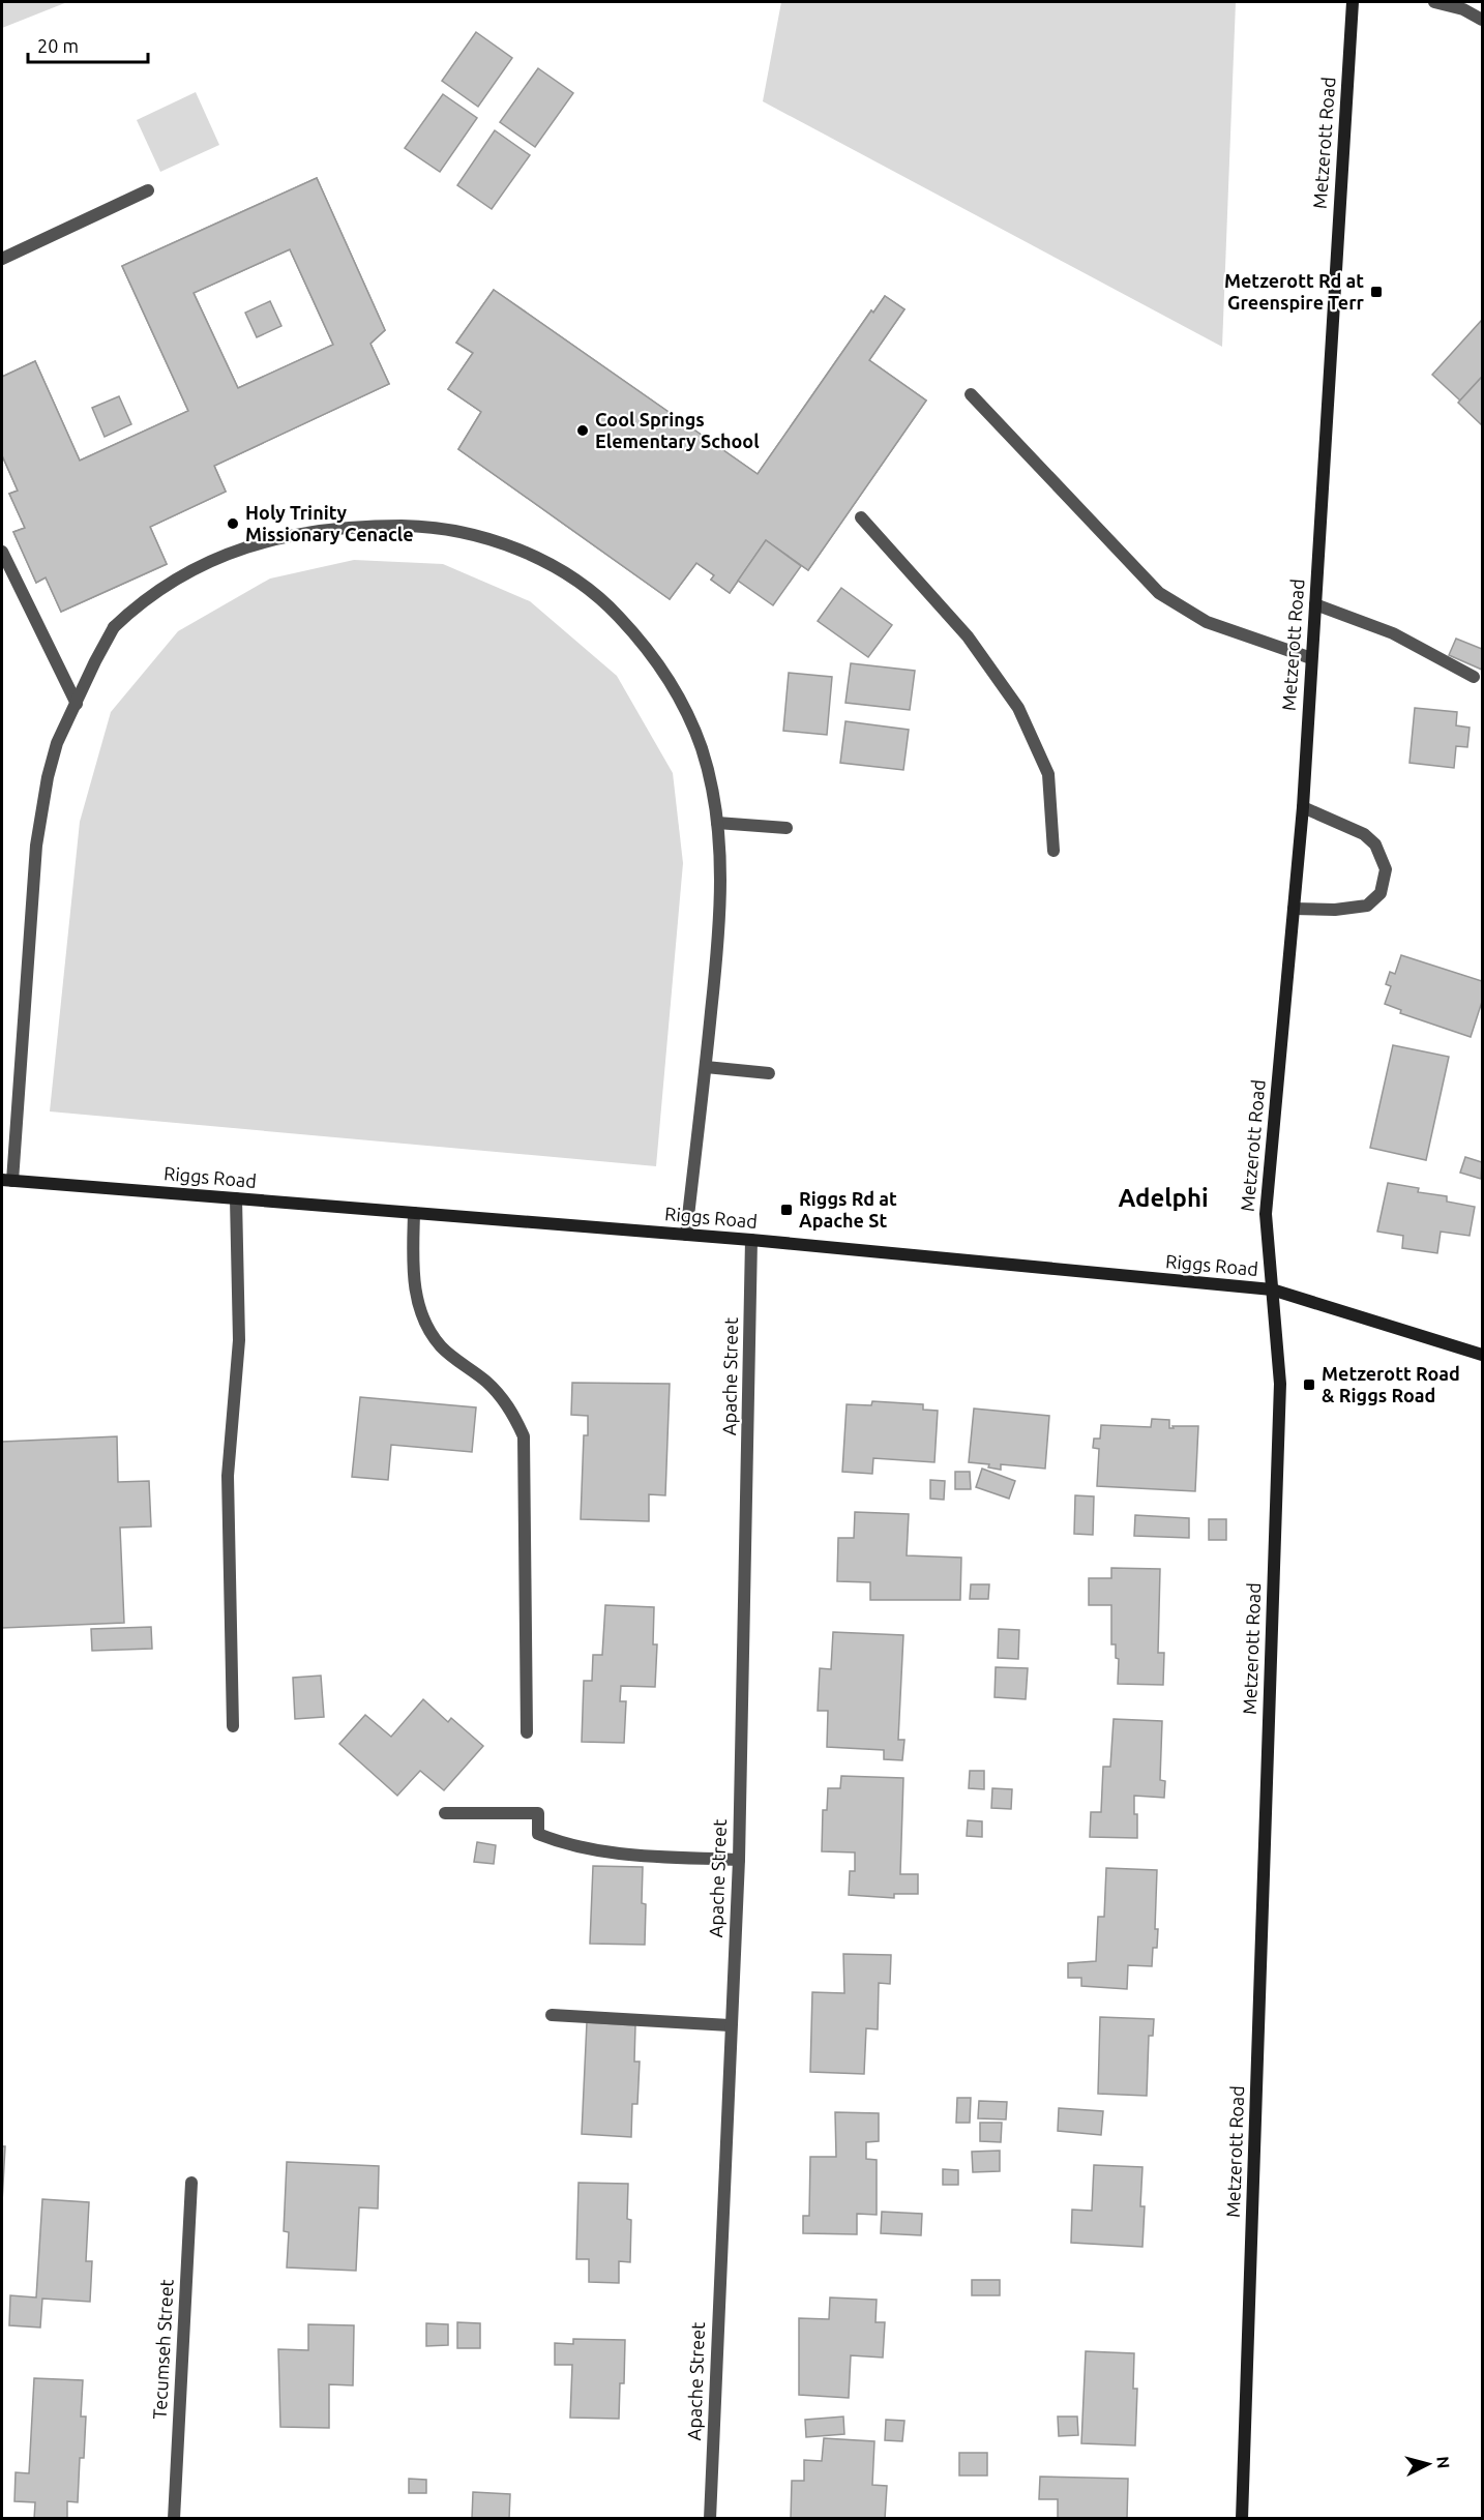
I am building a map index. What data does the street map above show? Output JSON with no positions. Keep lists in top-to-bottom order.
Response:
{
  "streets": {
    "street": [
      "Metzerott Road",
      "Riggs Road",
      "Apache Street",
      "Tecumseh Street"
    ]
  },
  "crossings": [
    ["Metzerott Road", "Riggs Road"],
    ["Riggs Road", "Apache Street"]
  ],
  "districts": ["Adelphi"],
  "places": {
    "transit": ["Metzerott Rd at Greenspire Terr", "Riggs Rd at Apache St", "Metzerott Road & Riggs Road"],
    "other": ["Cool Springs Elementary School", "Holy Trinity Missionary Cenacle"]
  },
  "scale_bar": "20 m",
  "north": "right"
}
